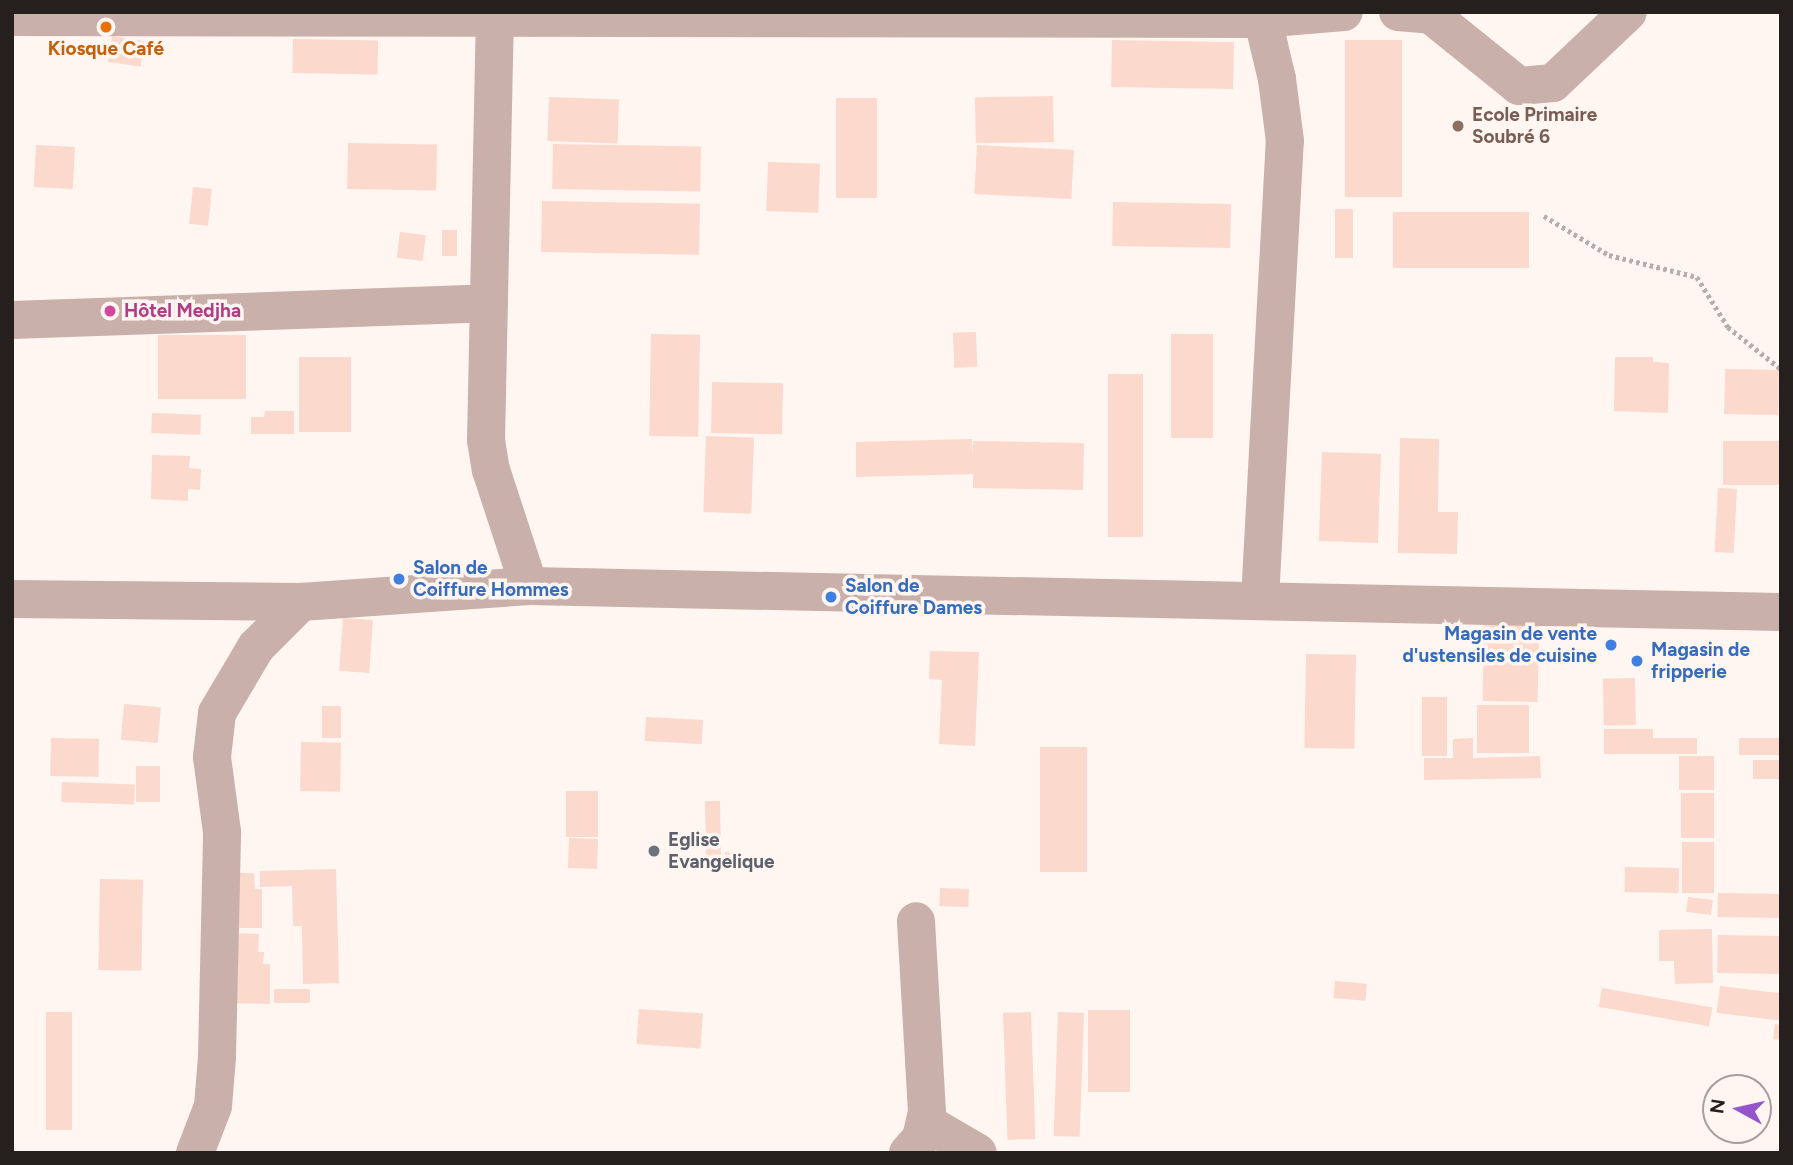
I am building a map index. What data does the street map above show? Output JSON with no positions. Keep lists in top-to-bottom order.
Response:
{
  "places": [
    "Kiosque Café",
    "Ecole Primaire Soubré 6",
    "Hôtel Medjha",
    "Salon de Coiffure Hommes",
    "Salon de Coiffure Dames",
    "Magasin de vente d'ustensiles de cuisine",
    "Magasin de fripperie",
    "Eglise Evangelique"
  ],
  "north": "left"
}
